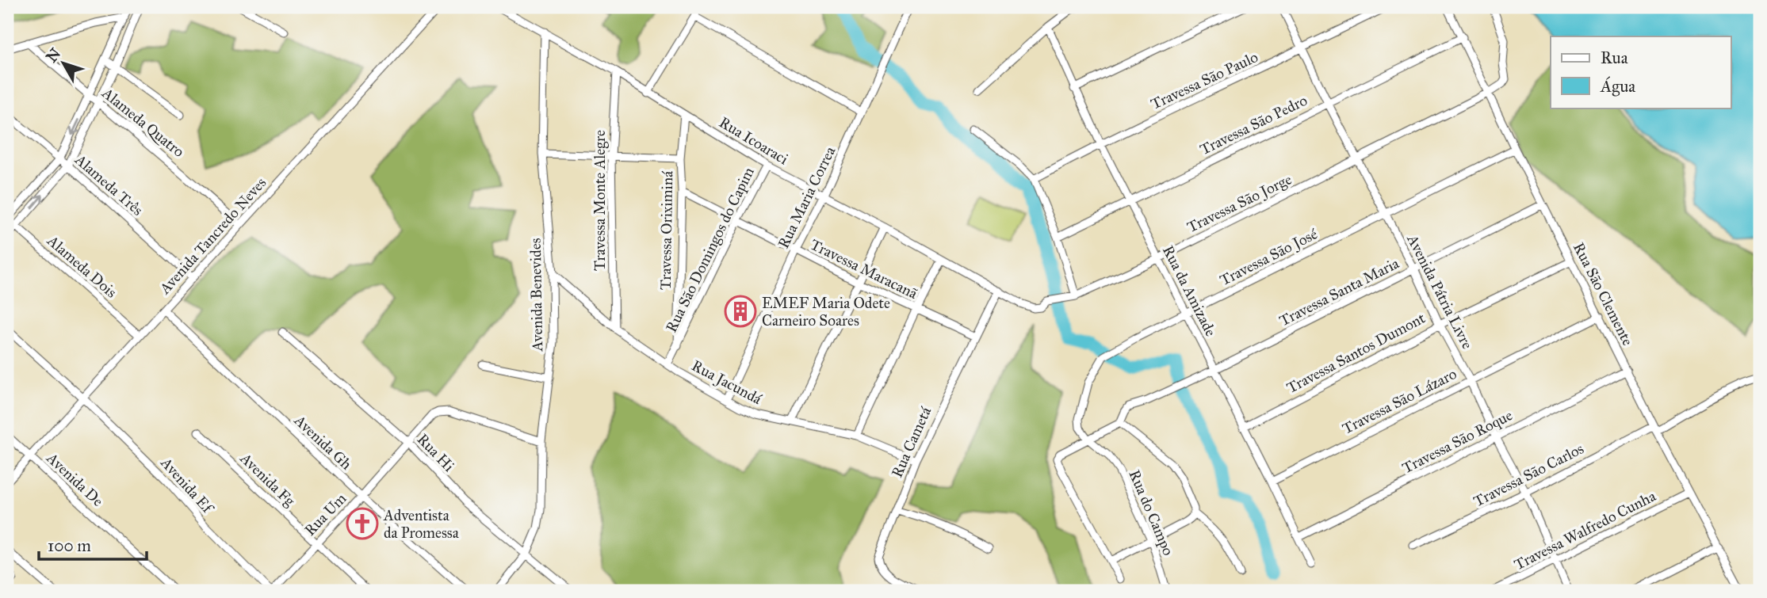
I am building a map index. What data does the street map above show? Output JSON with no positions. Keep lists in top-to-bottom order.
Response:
{
  "streets": {
    "street": [
      "Travessa São Paulo",
      "Alameda Quatro",
      "Travessa São Pedro",
      "Rua Icoaraci",
      "Alameda Três",
      "Rua Maria Correa",
      "Travessa Monte Alegre",
      "Travessa São Jorge",
      "Travessa Oriximiná",
      "Avenida Tancredo Neves",
      "Rua São Domingos do Capim",
      "Travessa São José",
      "Alameda Dois",
      "Travessa Maracanã",
      "Rua da Amizade",
      "Travessa Santa Maria",
      "Avenida Pátria Livre",
      "Rua São Clemente",
      "Avenida Benevides",
      "Travessa Santos Dumont",
      "Rua Jacundá",
      "Travessa São Lázaro",
      "Travessa São Roque",
      "Avenida Gh",
      "Rua Cametá",
      "Rua Hi",
      "Travessa São Carlos",
      "Avenida De",
      "Avenida Fg",
      "Avenida Ef",
      "Rua do Campo",
      "Rua Um",
      "Travessa Walfredo Cunha"
    ]
  },
  "crossings": [
    ["Travessa São Paulo", "Rua da Amizade"],
    ["Travessa São Paulo", "Avenida Pátria Livre"],
    ["Alameda Quatro", "Avenida Tancredo Neves"],
    ["Travessa São Pedro", "Rua da Amizade"],
    ["Travessa São Pedro", "Avenida Pátria Livre"],
    ["Travessa São Pedro", "Rua São Clemente"],
    ["Rua Icoaraci", "Rua Maria Correa"],
    ["Rua Icoaraci", "Travessa Monte Alegre"],
    ["Rua Icoaraci", "Travessa São Jorge"],
    ["Rua Icoaraci", "Travessa Oriximiná"],
    ["Rua Icoaraci", "Rua São Domingos do Capim"],
    ["Rua Icoaraci", "Avenida Benevides"],
    ["Rua Icoaraci", "Rua Cametá"],
    ["Alameda Três", "Avenida Tancredo Neves"],
    ["Rua Maria Correa", "Travessa Maracanã"],
    ["Rua Maria Correa", "Rua Jacundá"],
    ["Travessa Monte Alegre", "Rua Jacundá"],
    ["Travessa São Jorge", "Rua da Amizade"],
    ["Travessa São Jorge", "Avenida Pátria Livre"],
    ["Travessa São Jorge", "Rua São Clemente"],
    ["Travessa São Jorge", "Rua Cametá"],
    ["Travessa Oriximiná", "Rua São Domingos do Capim"],
    ["Travessa Oriximiná", "Travessa Maracanã"],
    ["Avenida Tancredo Neves", "Alameda Dois"],
    ["Avenida Tancredo Neves", "Avenida Gh"],
    ["Avenida Tancredo Neves", "Avenida De"],
    ["Avenida Tancredo Neves", "Avenida Ef"],
    ["Rua São Domingos do Capim", "Travessa Maracanã"],
    ["Rua São Domingos do Capim", "Rua Jacundá"],
    ["Travessa São José", "Rua da Amizade"],
    ["Travessa São José", "Avenida Pátria Livre"],
    ["Travessa São José", "Rua São Clemente"],
    ["Travessa São José", "Rua do Campo"],
    ["Travessa Maracanã", "Rua Cametá"],
    ["Rua da Amizade", "Travessa Santa Maria"],
    ["Rua da Amizade", "Travessa Santos Dumont"],
    ["Rua da Amizade", "Travessa São Lázaro"],
    ["Rua da Amizade", "Travessa São Roque"],
    ["Travessa Santa Maria", "Avenida Pátria Livre"],
    ["Travessa Santa Maria", "Rua São Clemente"],
    ["Avenida Pátria Livre", "Travessa Santos Dumont"],
    ["Avenida Pátria Livre", "Travessa São Lázaro"],
    ["Avenida Pátria Livre", "Travessa São Roque"],
    ["Avenida Pátria Livre", "Travessa São Carlos"],
    ["Avenida Pátria Livre", "Travessa Walfredo Cunha"],
    ["Rua São Clemente", "Travessa Santos Dumont"],
    ["Rua São Clemente", "Travessa São Lázaro"],
    ["Rua São Clemente", "Travessa São Roque"],
    ["Rua São Clemente", "Travessa São Carlos"],
    ["Rua São Clemente", "Travessa Walfredo Cunha"],
    ["Avenida Benevides", "Rua Jacundá"],
    ["Avenida Benevides", "Rua Hi"],
    ["Avenida Benevides", "Rua Um"],
    ["Rua Jacundá", "Rua Cametá"],
    ["Avenida Gh", "Rua Um"],
    ["Rua Hi", "Rua Um"],
    ["Avenida Fg", "Rua Um"],
    ["Avenida Ef", "Rua Um"]
  ],
  "places": {
    "building": ["EMEF Maria Odete Carneiro Soares"],
    "church": ["Adventista da Promessa"]
  },
  "legend": ["Rua", "Água"],
  "scale_bar": "100 m",
  "north": "top left"
}
